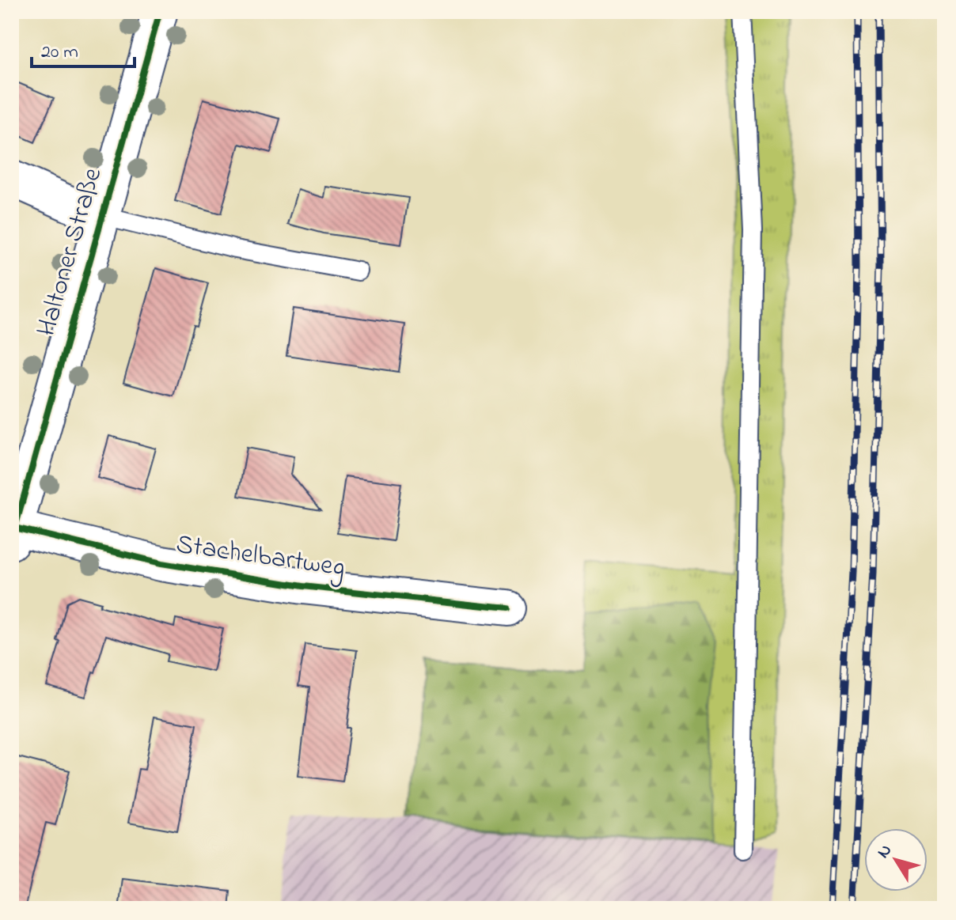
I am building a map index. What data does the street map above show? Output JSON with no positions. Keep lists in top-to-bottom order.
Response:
{
  "streets": {
    "street": ["Haltoner Straße", "Stachelbartweg"]
  },
  "crossings": [
    ["Haltoner Straße", "Stachelbartweg"]
  ],
  "scale_bar": "20 m",
  "north": "top left"
}
